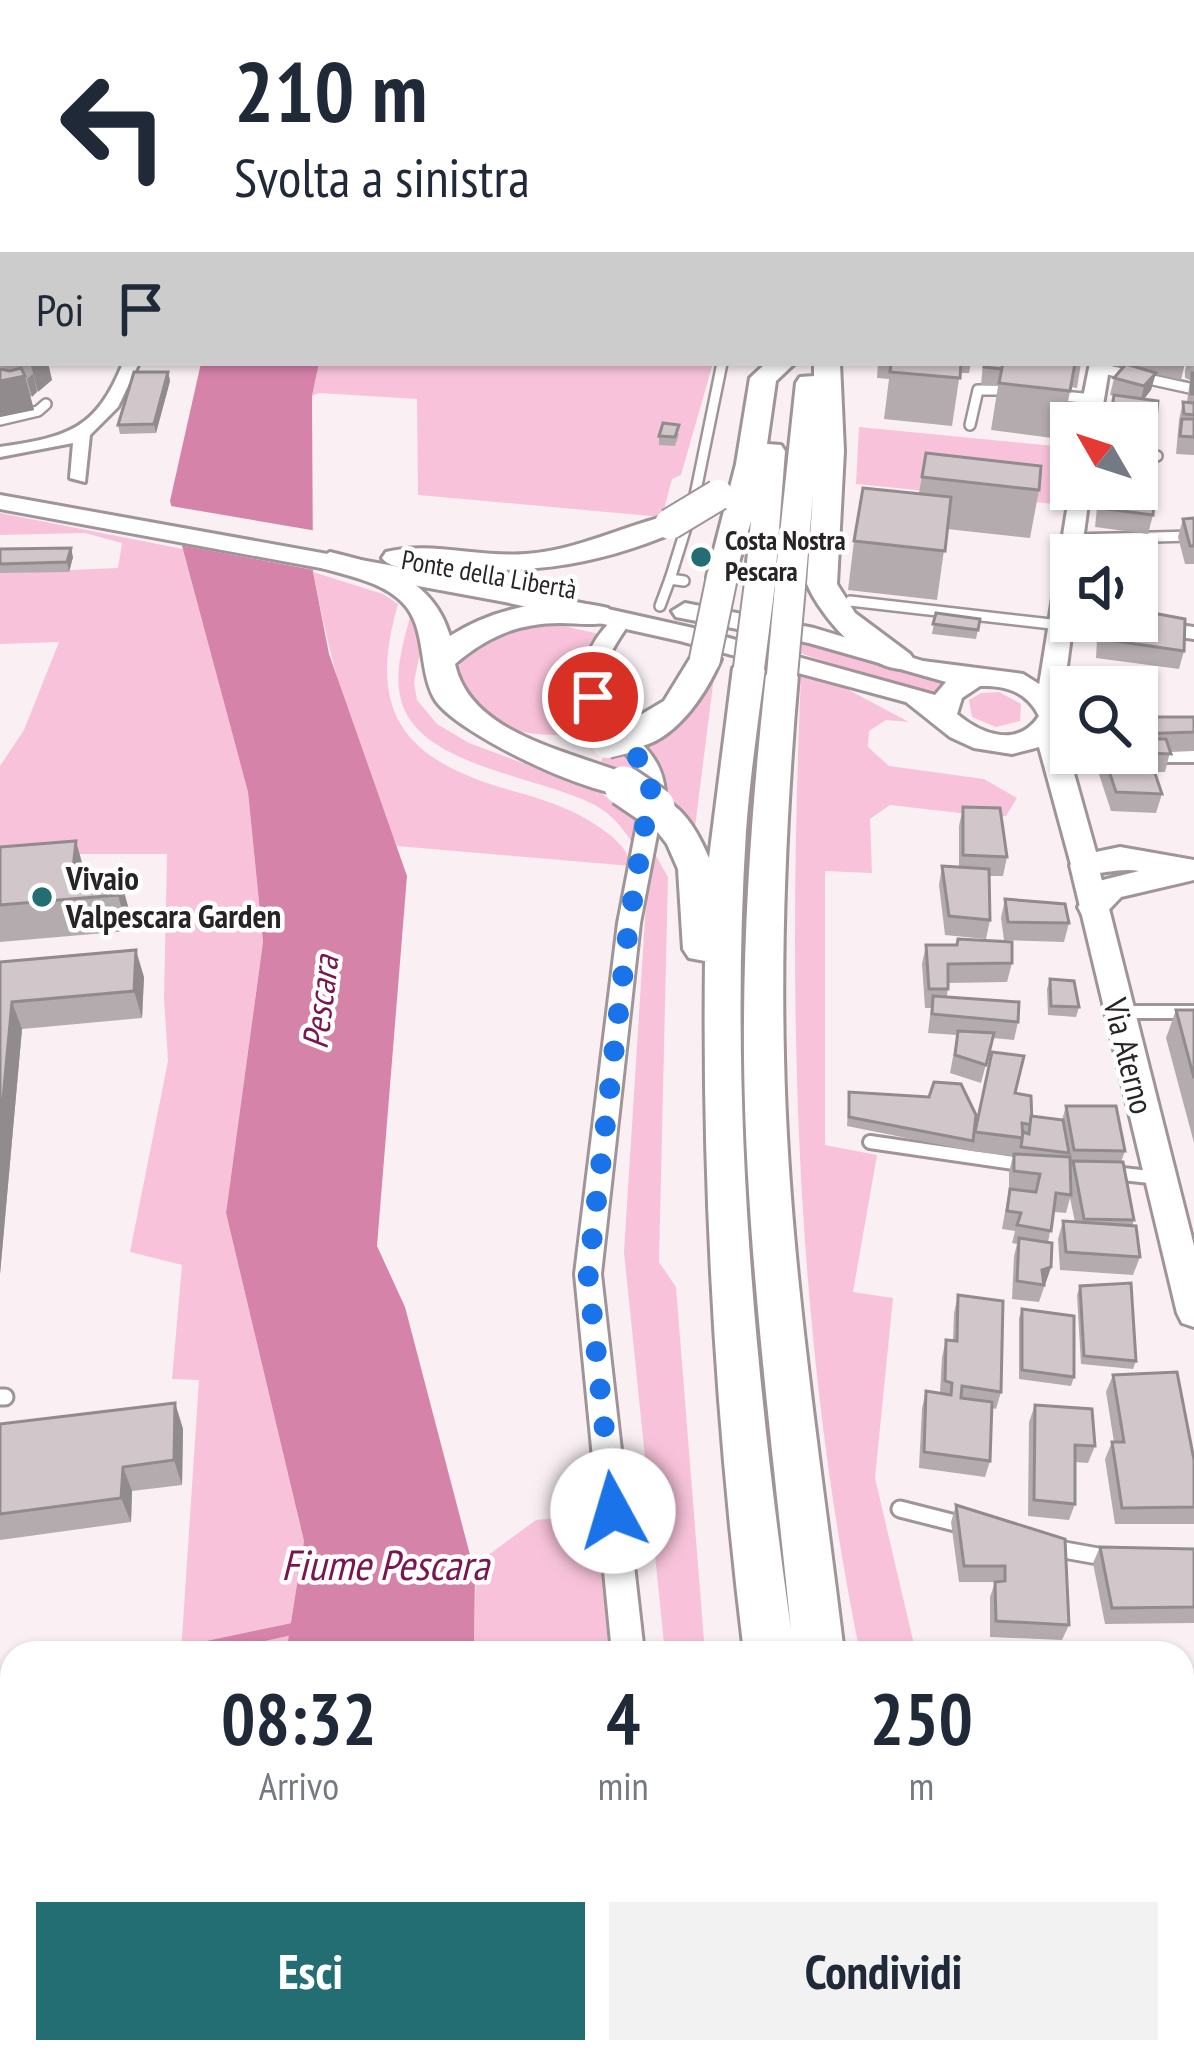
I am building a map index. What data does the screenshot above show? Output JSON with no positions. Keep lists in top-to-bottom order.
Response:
{
  "streets": {
    "main road": ["Ponte della Libertà", "Via Aterno"]
  },
  "crossings": [
    ["Ponte della Libertà", "Via Aterno"]
  ],
  "water": ["Pescara", "Fiume Pescara"],
  "places": ["Costa Nostra Pescara", "Vivaio Valpescara Garden"],
  "north": "top left",
  "page": {
    "turn": ["210 m", "Svolta a sinistra"],
    "then": "Poi",
    "eta": [
      "08:32",
      "Arrivo",
      "4",
      "min",
      "250",
      "m"
    ],
    "buttons": ["Esci", "Condividi"]
  }
}
